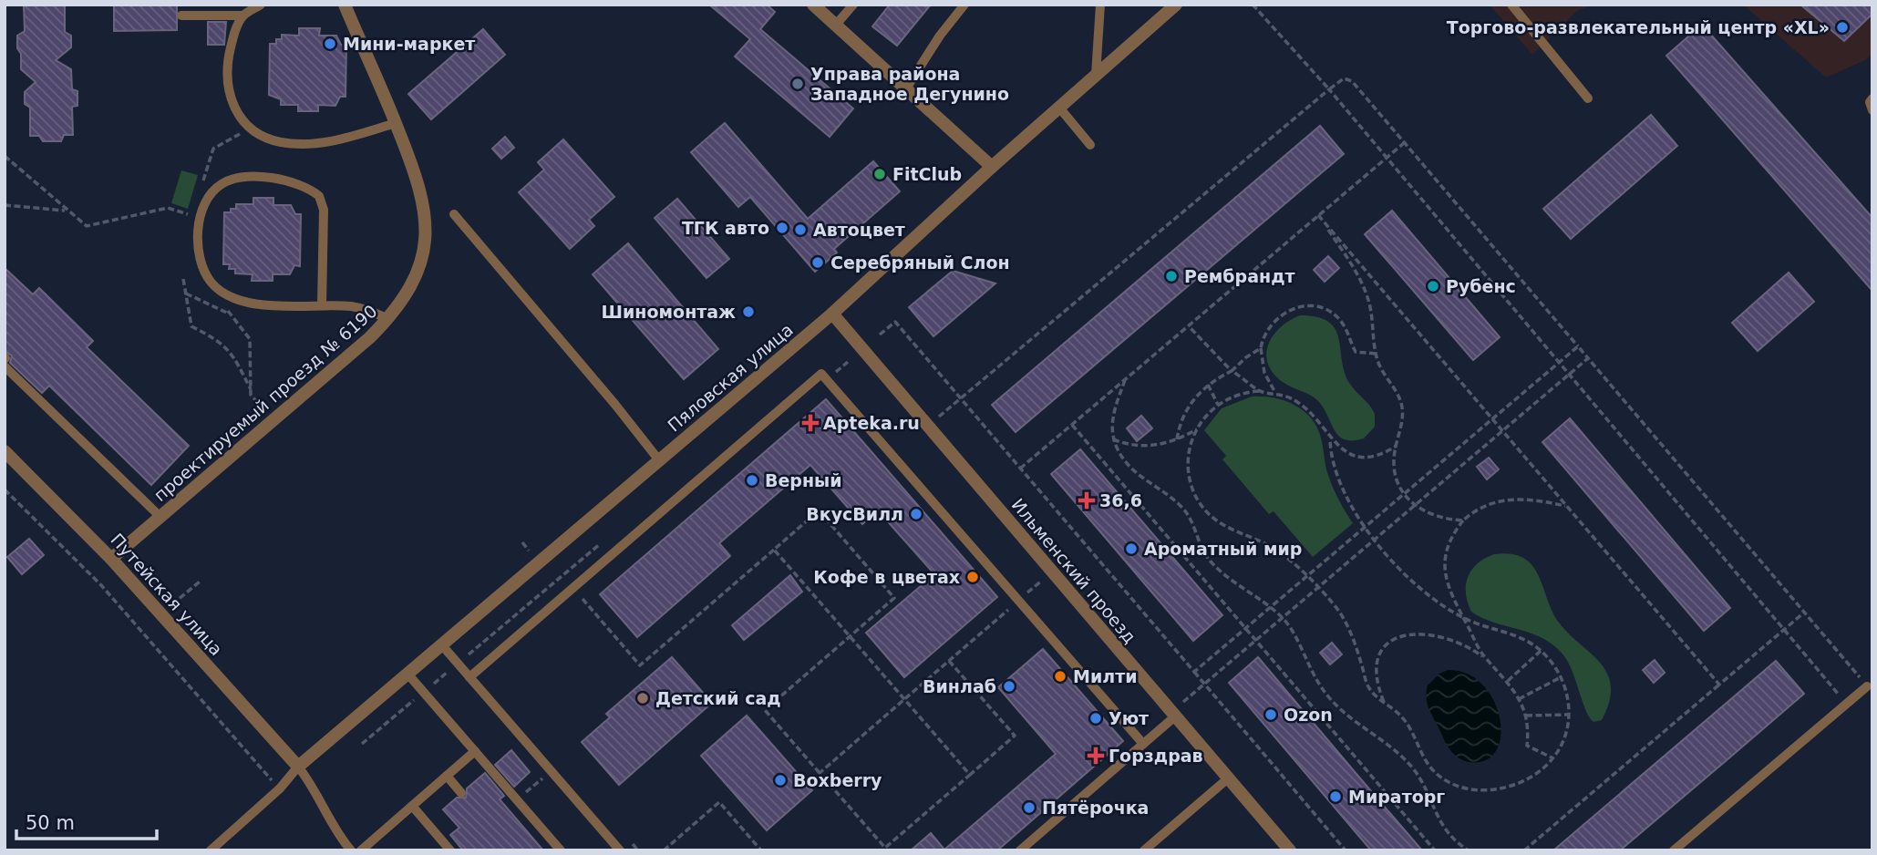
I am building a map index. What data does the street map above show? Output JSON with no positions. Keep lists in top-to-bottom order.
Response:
{
  "streets": {
    "street": [
      "Пяловская улица",
      "проектируемый проезд № 6190",
      "Ильменский проезд",
      "Путейская улица"
    ]
  },
  "crossings": [
    ["Пяловская улица", "Ильменский проезд"],
    ["Пяловская улица", "Путейская улица"],
    ["проектируемый проезд № 6190", "Путейская улица"]
  ],
  "places": {
    "other": [
      "Торгово-развлекательный центр «XL»",
      "Мини-маркет",
      "Управа района Западное Дегунино",
      "FitClub",
      "ТГК авто",
      "Автоцвет",
      "Серебряный Слон",
      "Рембрандт",
      "Рубенс",
      "Шиномонтаж",
      "Верный",
      "ВкусВилл",
      "Ароматный мир",
      "Кофе в цветах",
      "Милти",
      "Винлаб",
      "Детский сад",
      "Ozon",
      "Уют",
      "Boxberry",
      "Мираторг",
      "Пятёрочка"
    ],
    "health": ["Apteka.ru", "36,6", "Горздрав"]
  },
  "scale_bar": "50 m"
}
